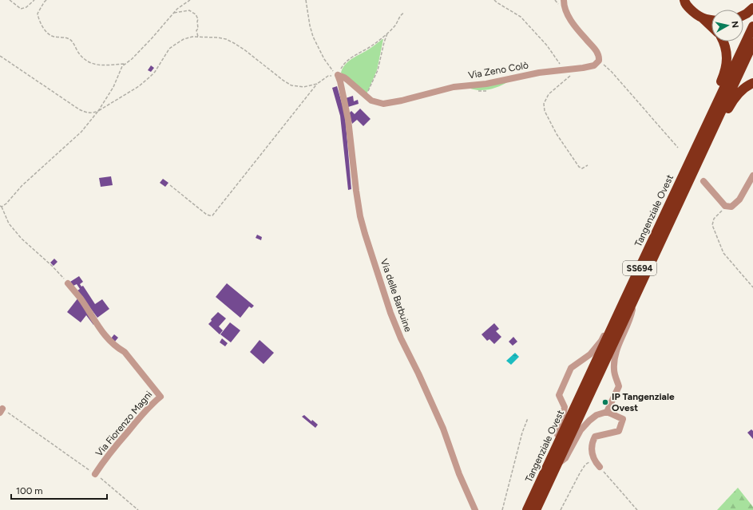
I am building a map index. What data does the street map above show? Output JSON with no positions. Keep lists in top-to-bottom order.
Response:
{
  "streets": {
    "highway": ["Tangenziale Ovest", "SS694"],
    "street": ["Via Zeno Colò", "Via delle Barbuine", "Via Fiorenzo Magni"]
  },
  "crossings": [
    ["Via Zeno Colò", "Via delle Barbuine"]
  ],
  "places": ["IP Tangenziale Ovest"],
  "scale_bar": "100 m",
  "north": "right"
}
